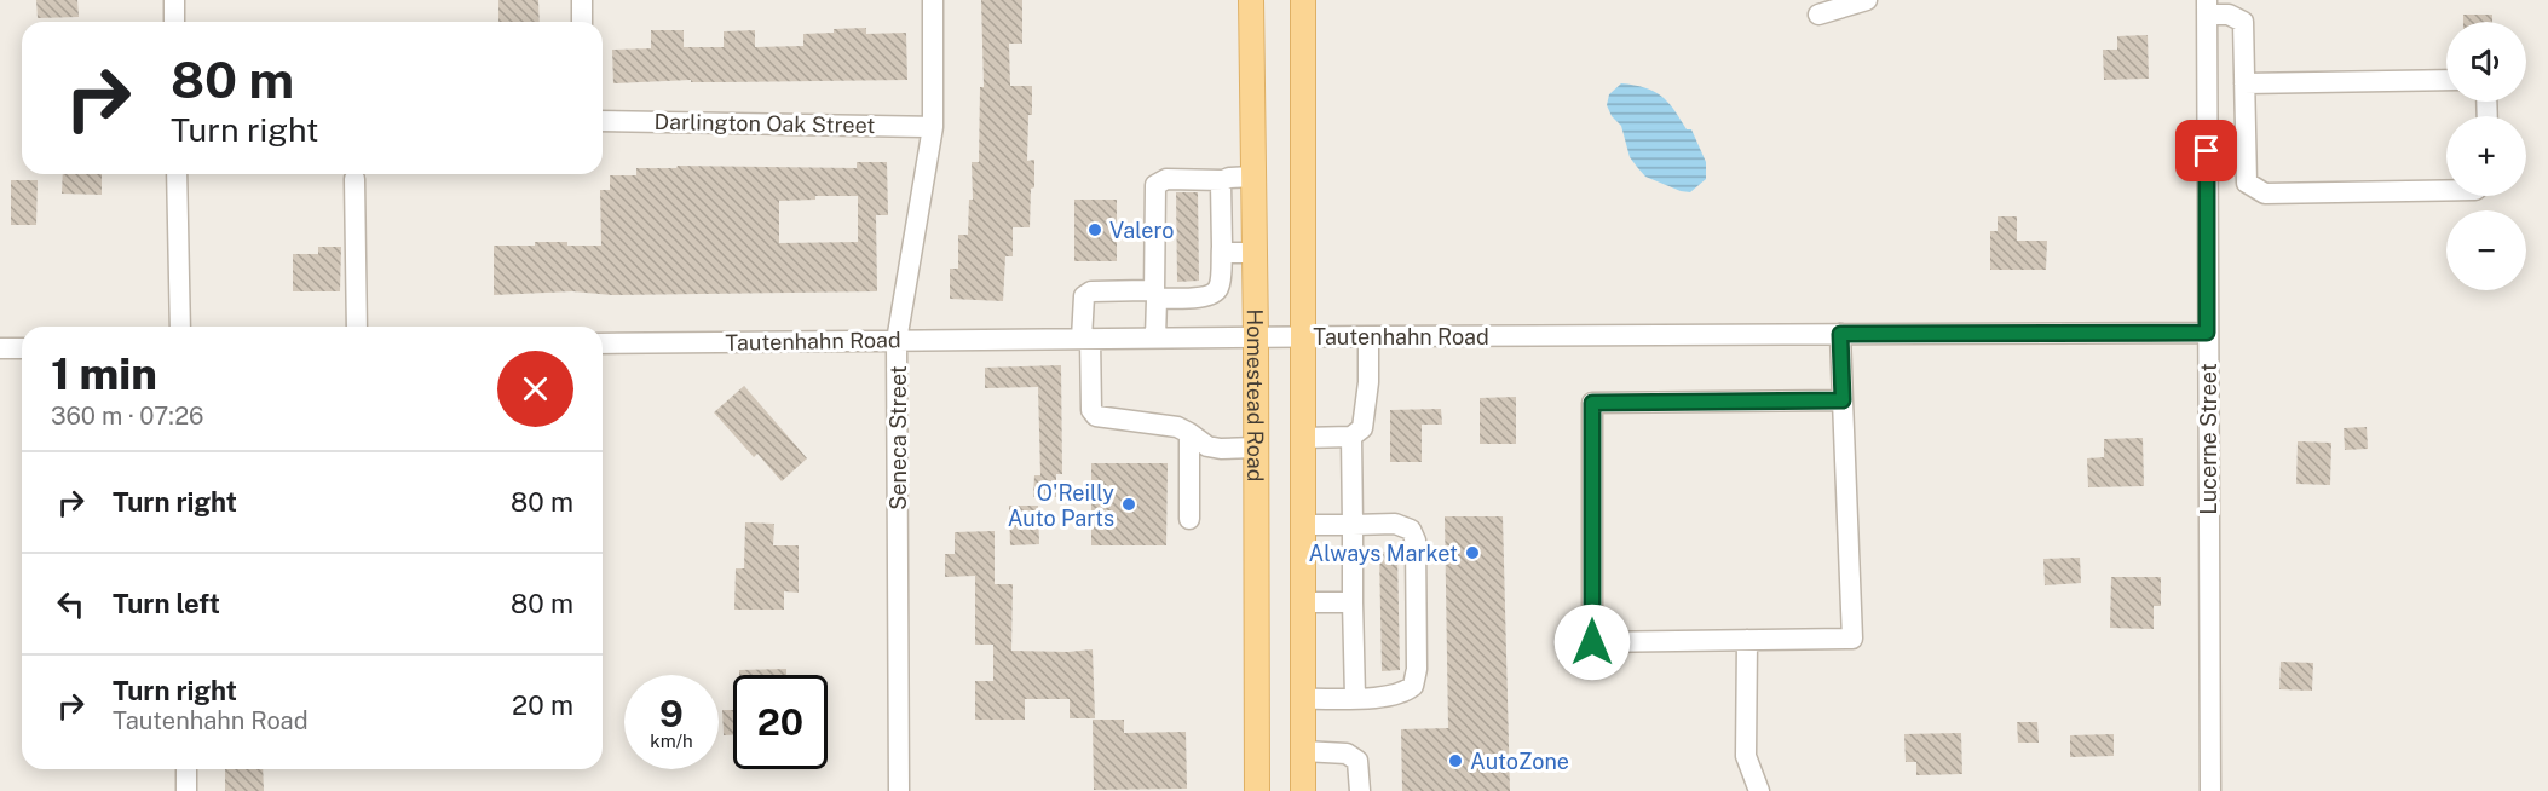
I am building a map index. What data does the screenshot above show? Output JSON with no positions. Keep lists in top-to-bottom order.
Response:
{
  "streets": {
    "main road": ["Homestead Road"],
    "street": [
      "Darlington Oak Street",
      "Tautenhahn Road",
      "Seneca Street",
      "Lucerne Street"
    ]
  },
  "crossings": [
    ["Darlington Oak Street", "Seneca Street"],
    ["Tautenhahn Road", "Homestead Road"],
    ["Tautenhahn Road", "Seneca Street"],
    ["Tautenhahn Road", "Lucerne Street"]
  ],
  "places": [
    "Valero",
    "O'Reilly Auto Parts",
    "Always Market",
    "AutoZone"
  ],
  "page": {
    "map_buttons": ["+", "−"],
    "turn": ["80 m", "Turn right"],
    "heading": ["1 min", "360 m · 07:26"],
    "list": [
      {
        "name": "Turn right",
        "value": "80 m"
      },
      {
        "name": "Turn left",
        "value": "80 m"
      },
      {
        "name": "Turn right",
        "note": "Tautenhahn Road",
        "value": "20 m"
      }
    ],
    "speed": "9 km/h",
    "limit": "20"
  }
}
